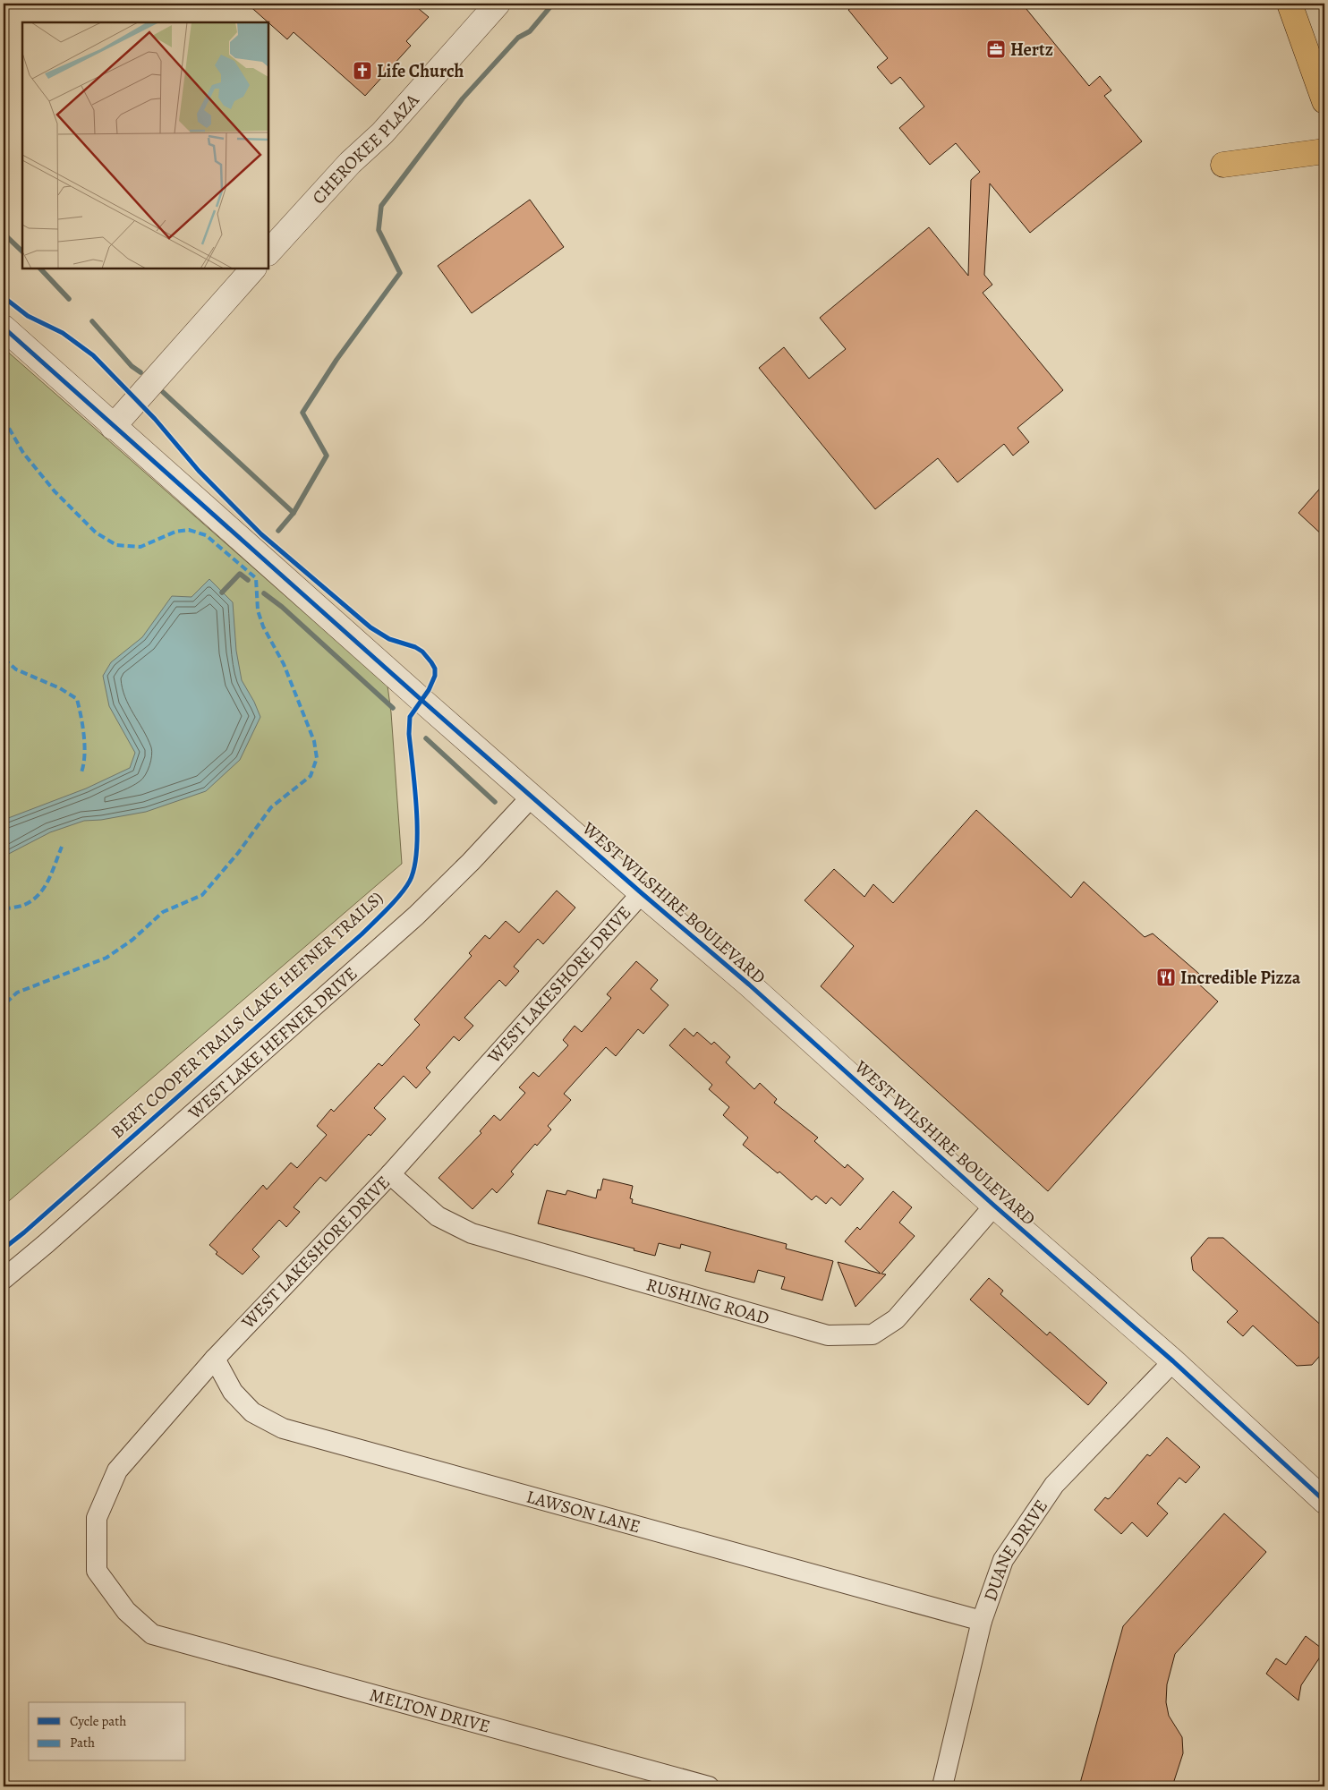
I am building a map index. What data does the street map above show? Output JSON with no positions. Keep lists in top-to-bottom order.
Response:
{
  "streets": {
    "street": [
      "CHEROKEE PLAZA",
      "WEST WILSHIRE BOULEVARD",
      "WEST LAKESHORE DRIVE",
      "WEST LAKE HEFNER DRIVE",
      "RUSHING ROAD",
      "LAWSON LANE",
      "DUANE DRIVE",
      "MELTON DRIVE"
    ],
    "cycle path": ["BERT COOPER TRAILS (LAKE HEFNER TRAILS)"]
  },
  "crossings": [
    ["WEST WILSHIRE BOULEVARD", "WEST LAKESHORE DRIVE"],
    ["WEST WILSHIRE BOULEVARD", "WEST LAKE HEFNER DRIVE"],
    ["WEST WILSHIRE BOULEVARD", "RUSHING ROAD"],
    ["WEST WILSHIRE BOULEVARD", "DUANE DRIVE"],
    ["WEST LAKESHORE DRIVE", "RUSHING ROAD"],
    ["WEST LAKESHORE DRIVE", "LAWSON LANE"],
    ["WEST LAKESHORE DRIVE", "MELTON DRIVE"],
    ["LAWSON LANE", "DUANE DRIVE"]
  ],
  "places": {
    "office": ["Hertz"],
    "church": ["Life Church"],
    "restaurant": ["Incredible Pizza"]
  },
  "legend": ["Cycle path", "Path"]
}
